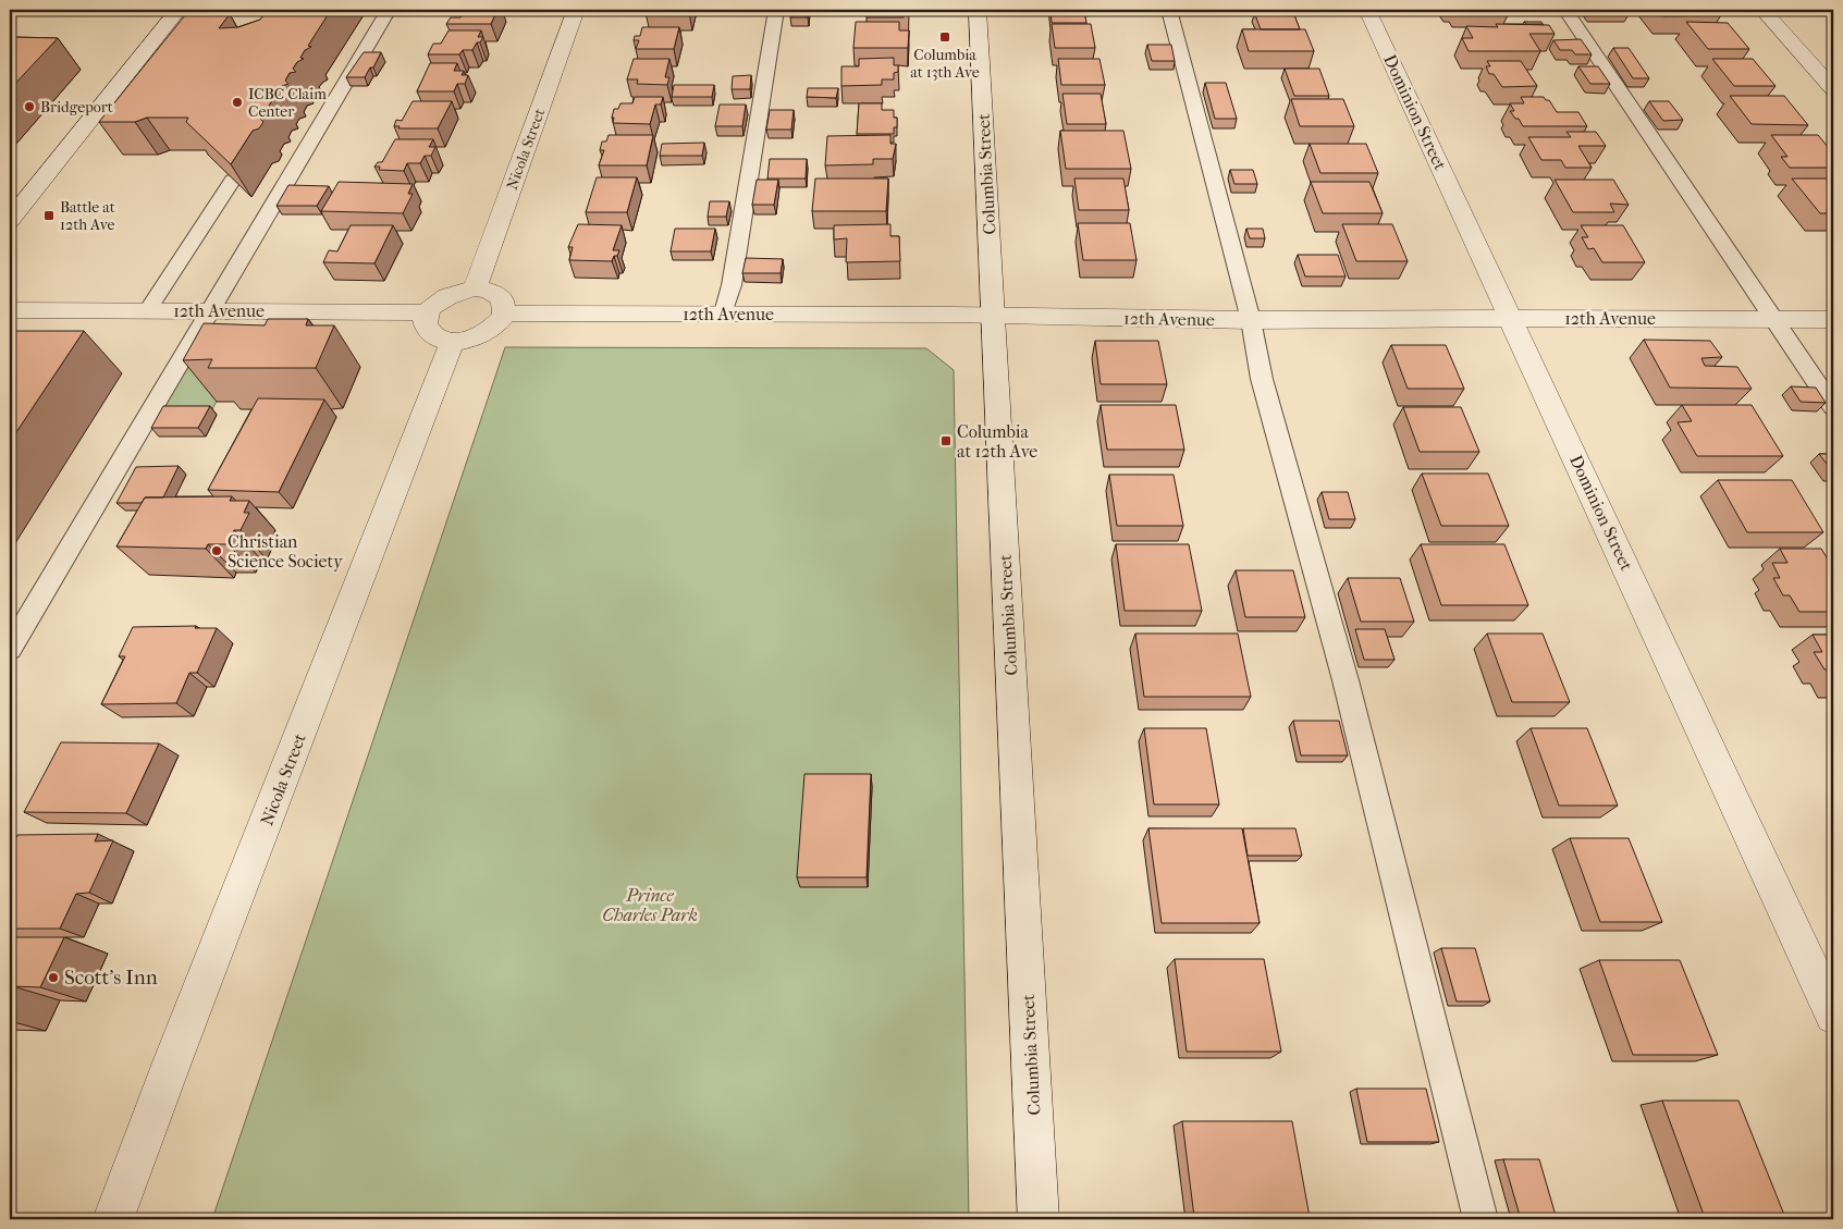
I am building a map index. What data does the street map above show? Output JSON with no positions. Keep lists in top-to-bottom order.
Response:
{
  "streets": {
    "street": [
      "Dominion Street",
      "Nicola Street",
      "Columbia Street",
      "12th Avenue"
    ]
  },
  "crossings": [
    ["Dominion Street", "12th Avenue"],
    ["Nicola Street", "12th Avenue"],
    ["Columbia Street", "12th Avenue"]
  ],
  "parks": ["Prince Charles Park"],
  "places": {
    "transit": ["Columbia at 13th Ave", "Battle at 12th Ave", "Columbia at 12th Ave"],
    "other": [
      "ICBC Claim Center",
      "Bridgeport",
      "Christian Science Society",
      "Scott's Inn"
    ]
  }
}
